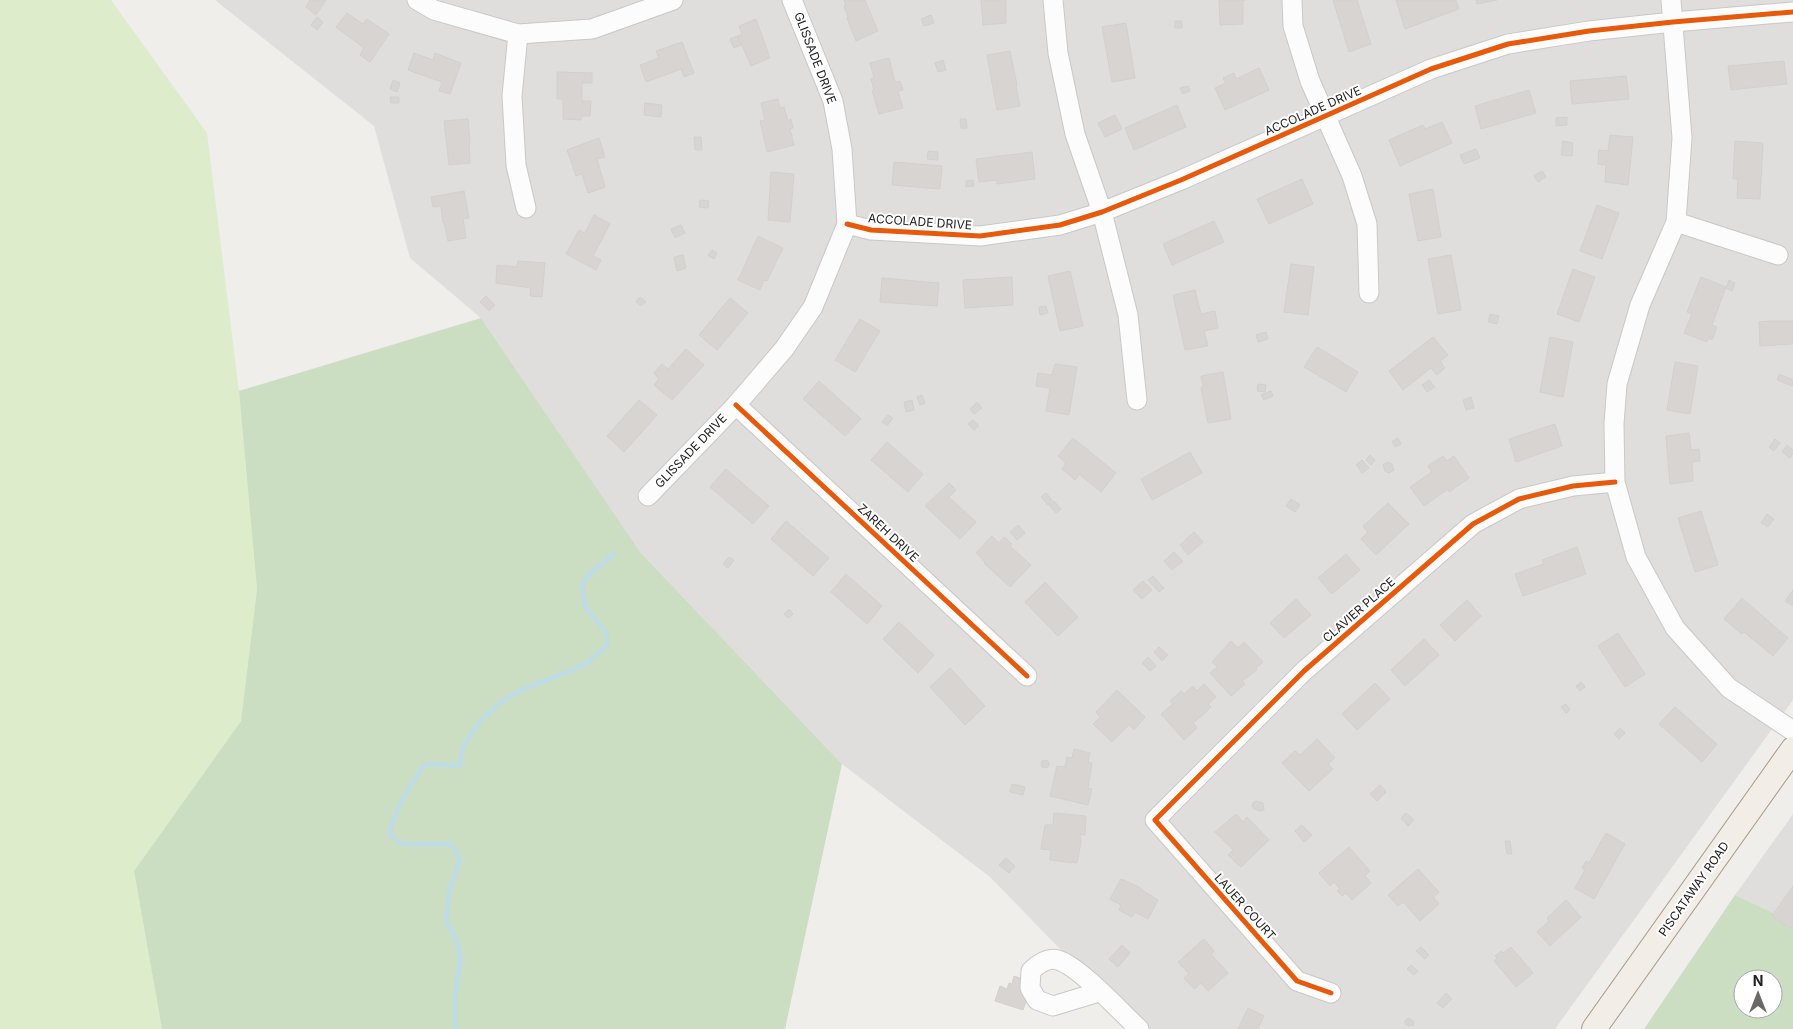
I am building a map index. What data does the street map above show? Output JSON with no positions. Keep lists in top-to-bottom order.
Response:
{
  "streets": {
    "main road": ["PISCATAWAY ROAD"],
    "street": [
      "GLISSADE DRIVE",
      "ACCOLADE DRIVE",
      "ZAREH DRIVE",
      "CLAVIER PLACE",
      "LAUER COURT"
    ]
  },
  "crossings": [
    ["GLISSADE DRIVE", "ACCOLADE DRIVE"],
    ["GLISSADE DRIVE", "ZAREH DRIVE"],
    ["CLAVIER PLACE", "LAUER COURT"]
  ],
  "north": "top"
}
